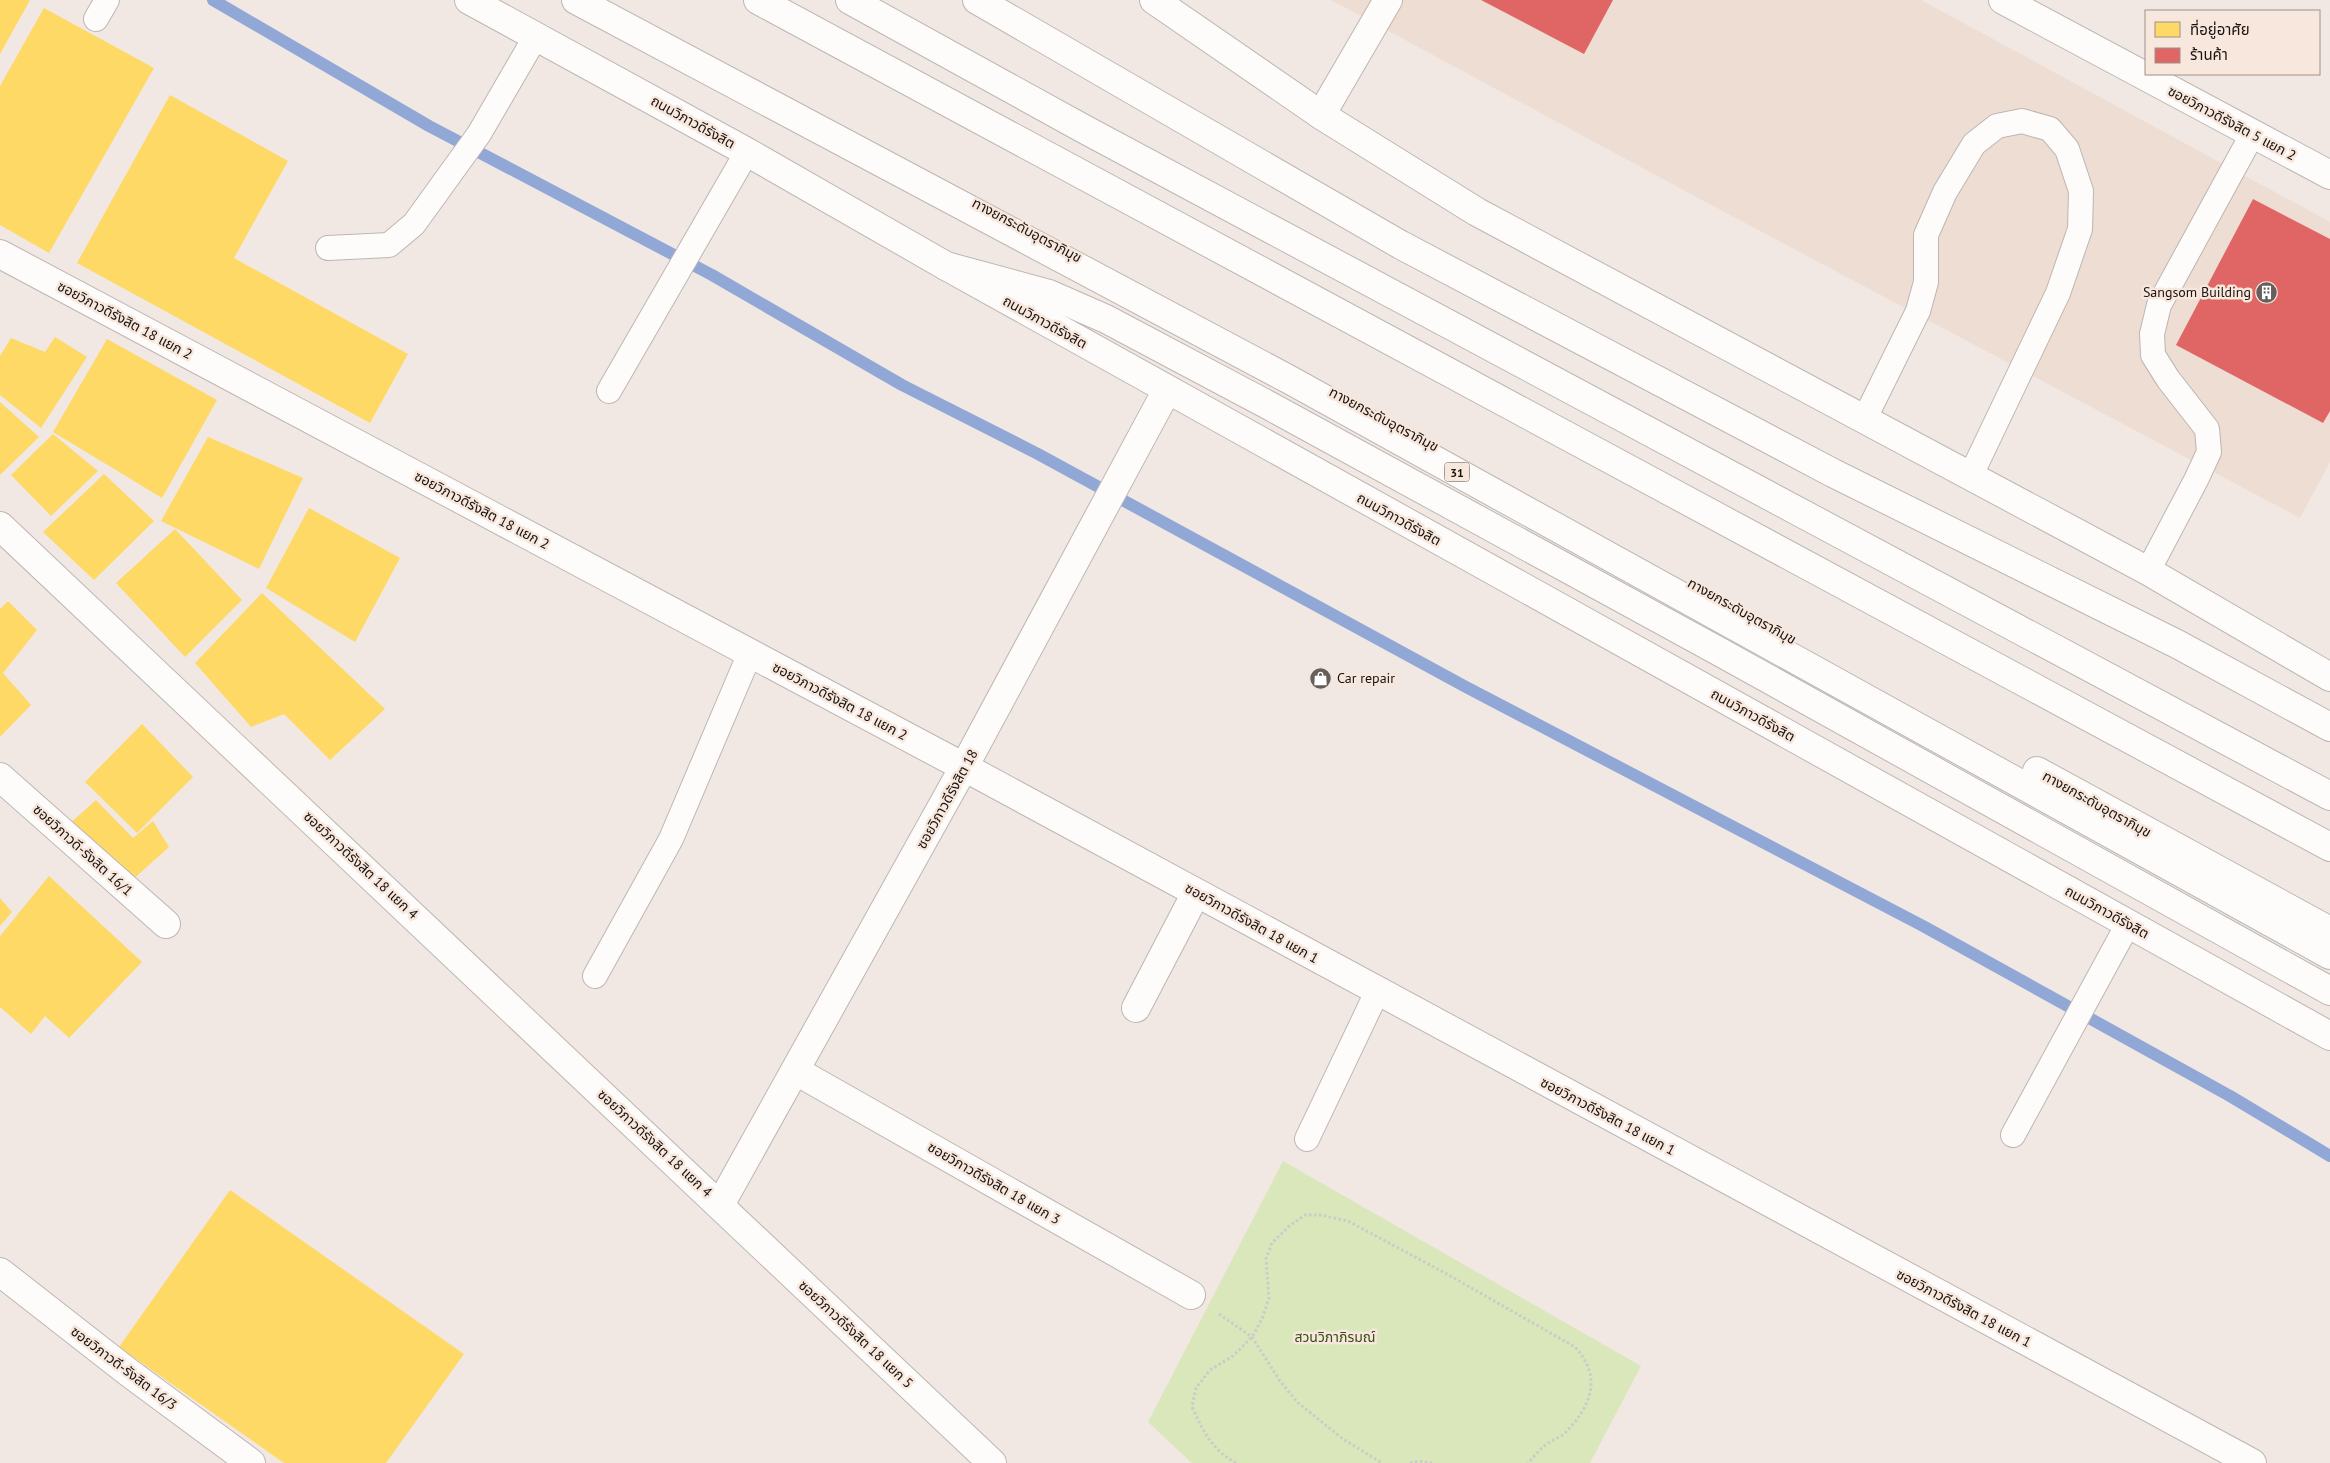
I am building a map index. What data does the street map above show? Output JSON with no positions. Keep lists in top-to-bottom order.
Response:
{
  "streets": {
    "main road": [
      "ถนนวิภาวดีรังสิต",
      "ซอยวิภาวดีรังสิต 5 แยก 2",
      "ทางยกระดับอุตราภิมุข",
      "ซอยวิภาวดีรังสิต 18 แยก 2",
      "31",
      "ซอยวิภาวดีรังสิต 18",
      "ซอยวิภาวดี-รังสิต 16/1",
      "ซอยวิภาวดีรังสิต 18 แยก 4",
      "ซอยวิภาวดีรังสิต 18 แยก 1",
      "ซอยวิภาวดีรังสิต 18 แยก 3",
      "ซอยวิภาวดีรังสิต 18 แยก 5",
      "ซอยวิภาวดี-รังสิต 16/3"
    ]
  },
  "crossings": [
    ["ถนนวิภาวดีรังสิต", "ซอยวิภาวดีรังสิต 18"],
    ["ซอยวิภาวดีรังสิต 18 แยก 2", "ซอยวิภาวดีรังสิต 18"],
    ["ซอยวิภาวดีรังสิต 18 แยก 2", "ซอยวิภาวดีรังสิต 18 แยก 1"],
    ["ซอยวิภาวดีรังสิต 18", "ซอยวิภาวดีรังสิต 18 แยก 4"],
    ["ซอยวิภาวดีรังสิต 18", "ซอยวิภาวดีรังสิต 18 แยก 1"],
    ["ซอยวิภาวดีรังสิต 18", "ซอยวิภาวดีรังสิต 18 แยก 3"],
    ["ซอยวิภาวดีรังสิต 18", "ซอยวิภาวดีรังสิต 18 แยก 5"],
    ["ซอยวิภาวดีรังสิต 18 แยก 4", "ซอยวิภาวดีรังสิต 18 แยก 5"]
  ],
  "parks": ["สวนวิภาภิรมณ์"],
  "places": {
    "building": ["Sangsom Building"],
    "shop": ["Car repair"]
  },
  "legend": ["ที่อยู่อาศัย", "ร้านค้า"]
}
